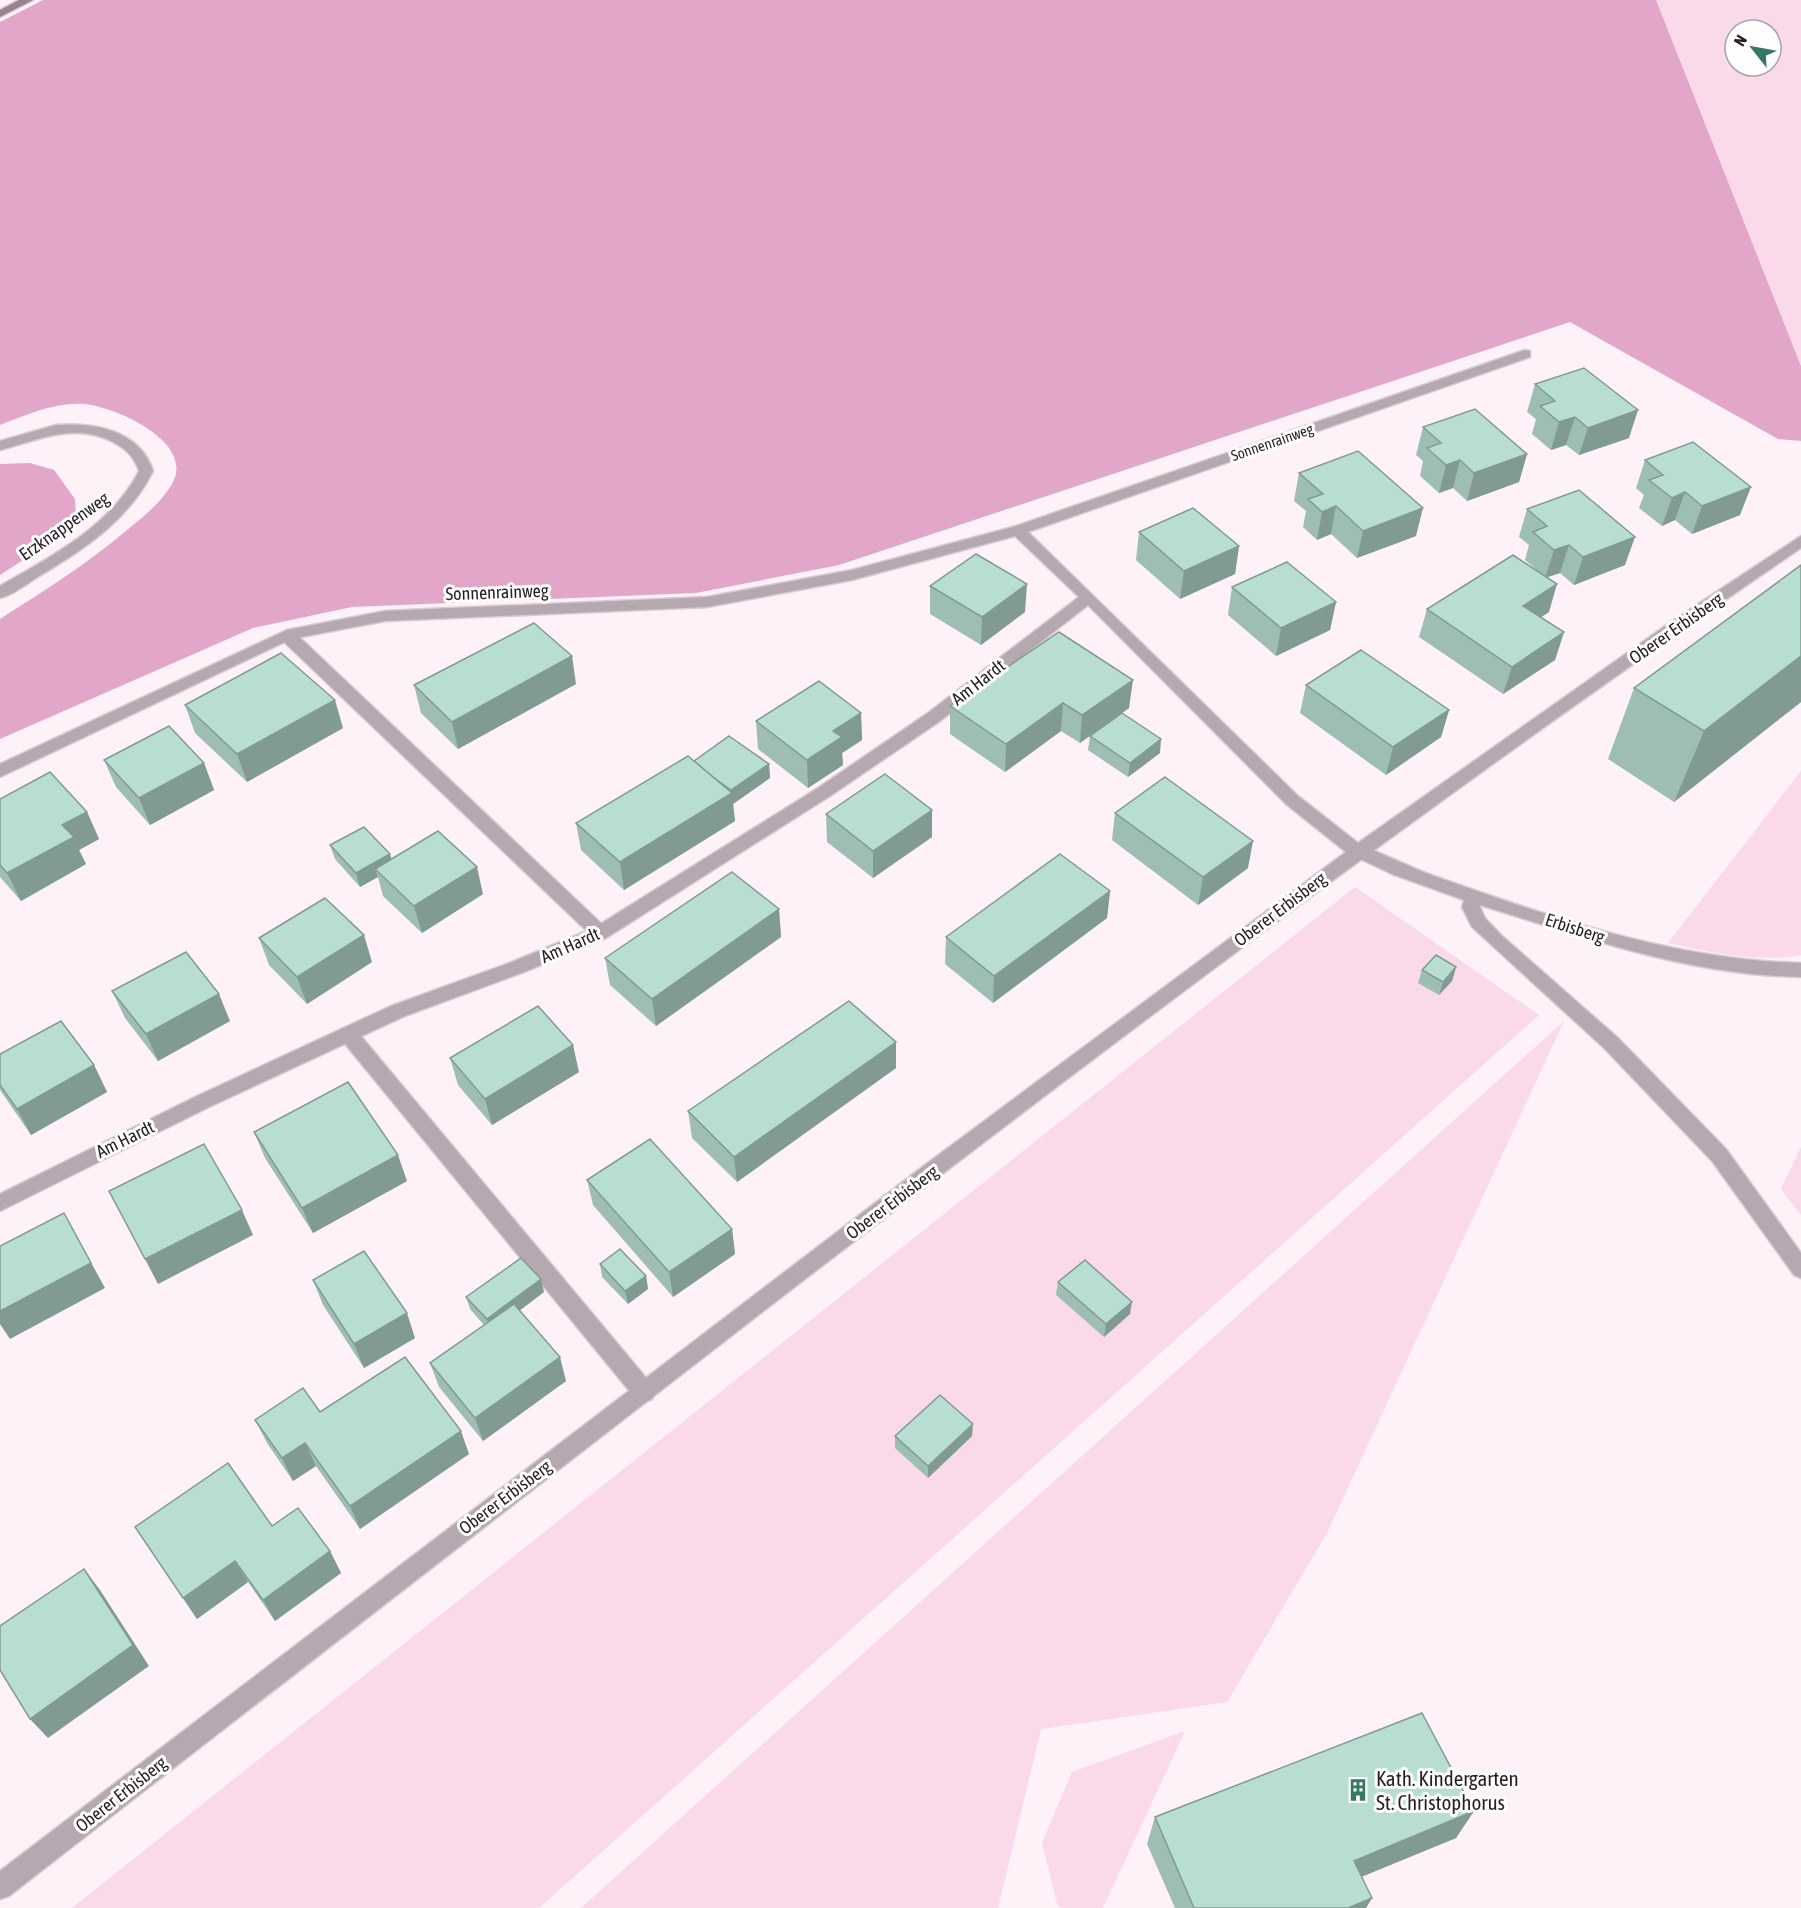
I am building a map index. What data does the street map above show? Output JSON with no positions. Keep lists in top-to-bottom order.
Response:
{
  "streets": {
    "street": [
      "Sonnenrainweg",
      "Erzknappenweg",
      "Oberer Erbisberg",
      "Am Hardt",
      "Erbisberg"
    ]
  },
  "crossings": [
    ["Oberer Erbisberg", "Erbisberg"]
  ],
  "places": {
    "building": ["Kath. Kindergarten St. Christophorus"]
  },
  "north": "top left"
}
